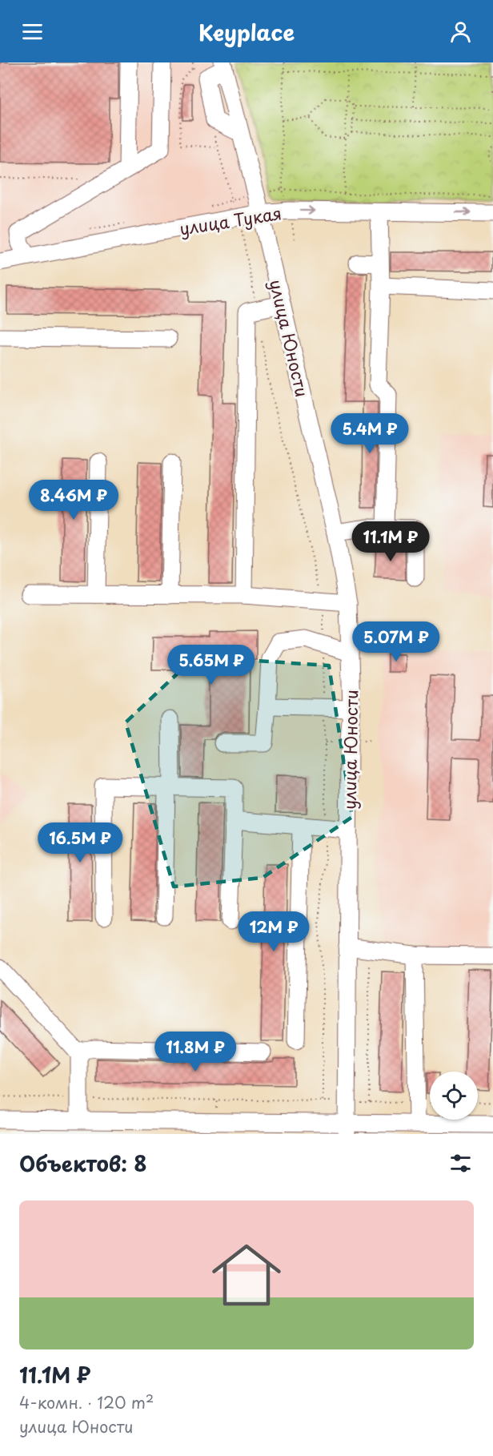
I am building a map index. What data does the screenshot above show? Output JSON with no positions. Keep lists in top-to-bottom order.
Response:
{
  "streets": {
    "street": ["улица Тукая", "улица Юности"]
  },
  "crossings": [
    ["улица Тукая", "улица Юности"]
  ],
  "page": {
    "header": "Keyplace",
    "price": [
      "5.4M ₽",
      "8.46M ₽",
      "11.1M ₽",
      "5.07M ₽",
      "5.65M ₽",
      "16.5M ₽",
      "12M ₽",
      "11.8M ₽"
    ],
    "heading": "Объектов: 8",
    "list": [
      {
        "name": "11.1M ₽",
        "note": "4-комн. · 120 m² · улица Юности"
      }
    ]
  }
}
